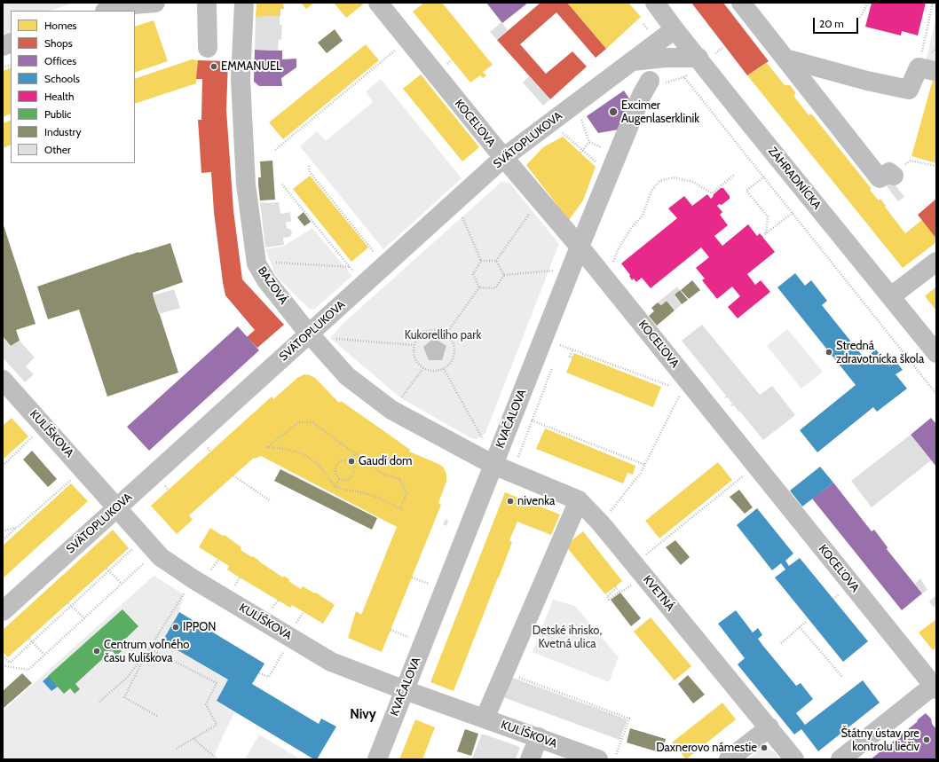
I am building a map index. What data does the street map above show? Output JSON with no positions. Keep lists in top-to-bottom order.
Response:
{
  "streets": {
    "street": [
      "KOCEĽOVA",
      "SVÄTOPLUKOVA",
      "ZÁHRADNÍCKA",
      "BAZOVÁ",
      "KVAČALOVA",
      "KULÍŠKOVA",
      "KVETNÁ"
    ]
  },
  "crossings": [
    ["KOCEĽOVA", "SVÄTOPLUKOVA"],
    ["KOCEĽOVA", "KVAČALOVA"],
    ["SVÄTOPLUKOVA", "ZÁHRADNÍCKA"],
    ["SVÄTOPLUKOVA", "BAZOVÁ"],
    ["SVÄTOPLUKOVA", "KULÍŠKOVA"],
    ["BAZOVÁ", "KVAČALOVA"],
    ["BAZOVÁ", "KVETNÁ"],
    ["KVAČALOVA", "KULÍŠKOVA"],
    ["KVAČALOVA", "KVETNÁ"]
  ],
  "districts": ["Nivy"],
  "parks": ["Kukorelliho park", "Detské ihrisko, Kvetná ulica"],
  "places": [
    "EMMANUEL",
    "Excimer Augenlaserklinik",
    "Stredná zdravotnícka škola",
    "Gaudí dom",
    "nivenka",
    "IPPON",
    "Centrum voľného času Kulíškova",
    "Štátny ústav pre kontrolu liečiv",
    "Daxnerovo námestie"
  ],
  "legend": [
    "Homes",
    "Shops",
    "Offices",
    "Schools",
    "Health",
    "Public",
    "Industry",
    "Other"
  ],
  "scale_bar": "20 m"
}
